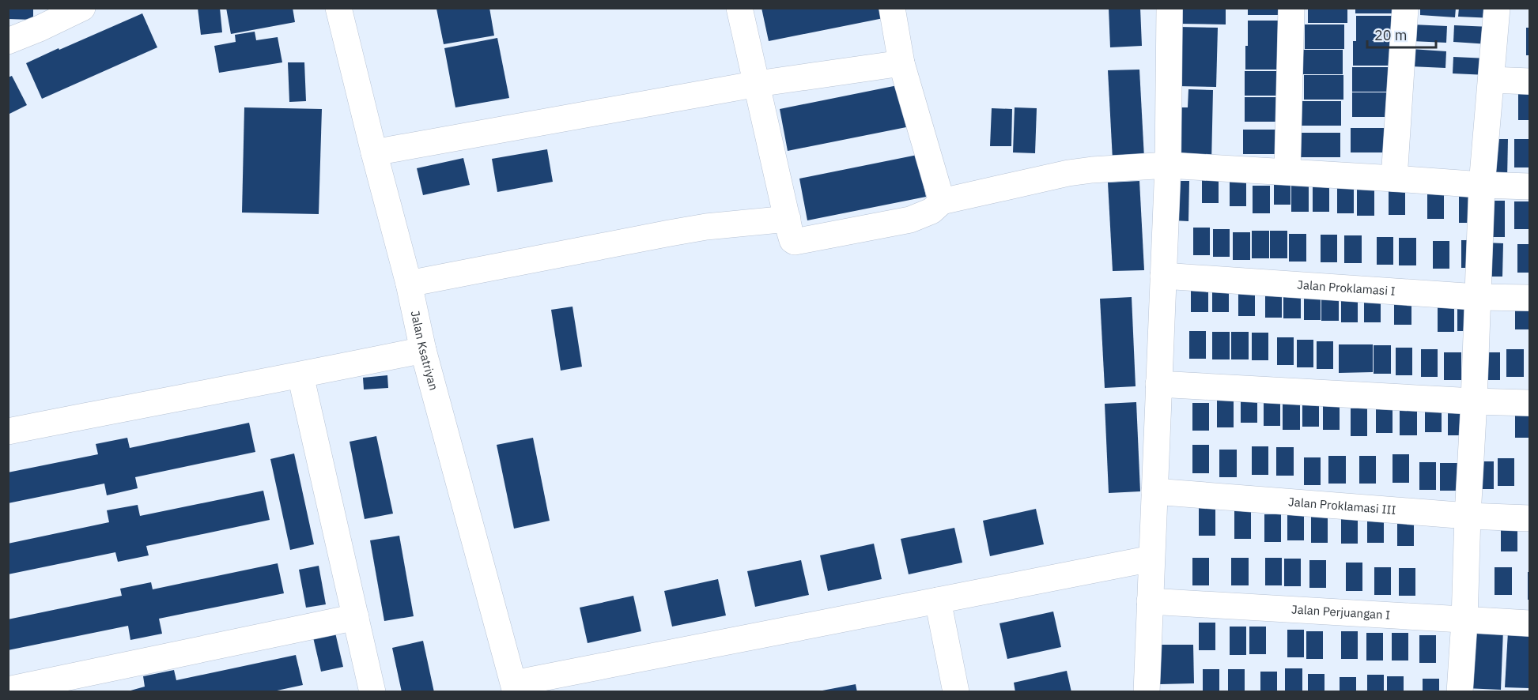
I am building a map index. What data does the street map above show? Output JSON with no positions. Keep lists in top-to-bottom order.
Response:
{
  "streets": {
    "street": [
      "Jalan Proklamasi I",
      "Jalan Ksatriyan",
      "Jalan Proklamasi III",
      "Jalan Perjuangan I"
    ]
  },
  "scale_bar": "20 m"
}
